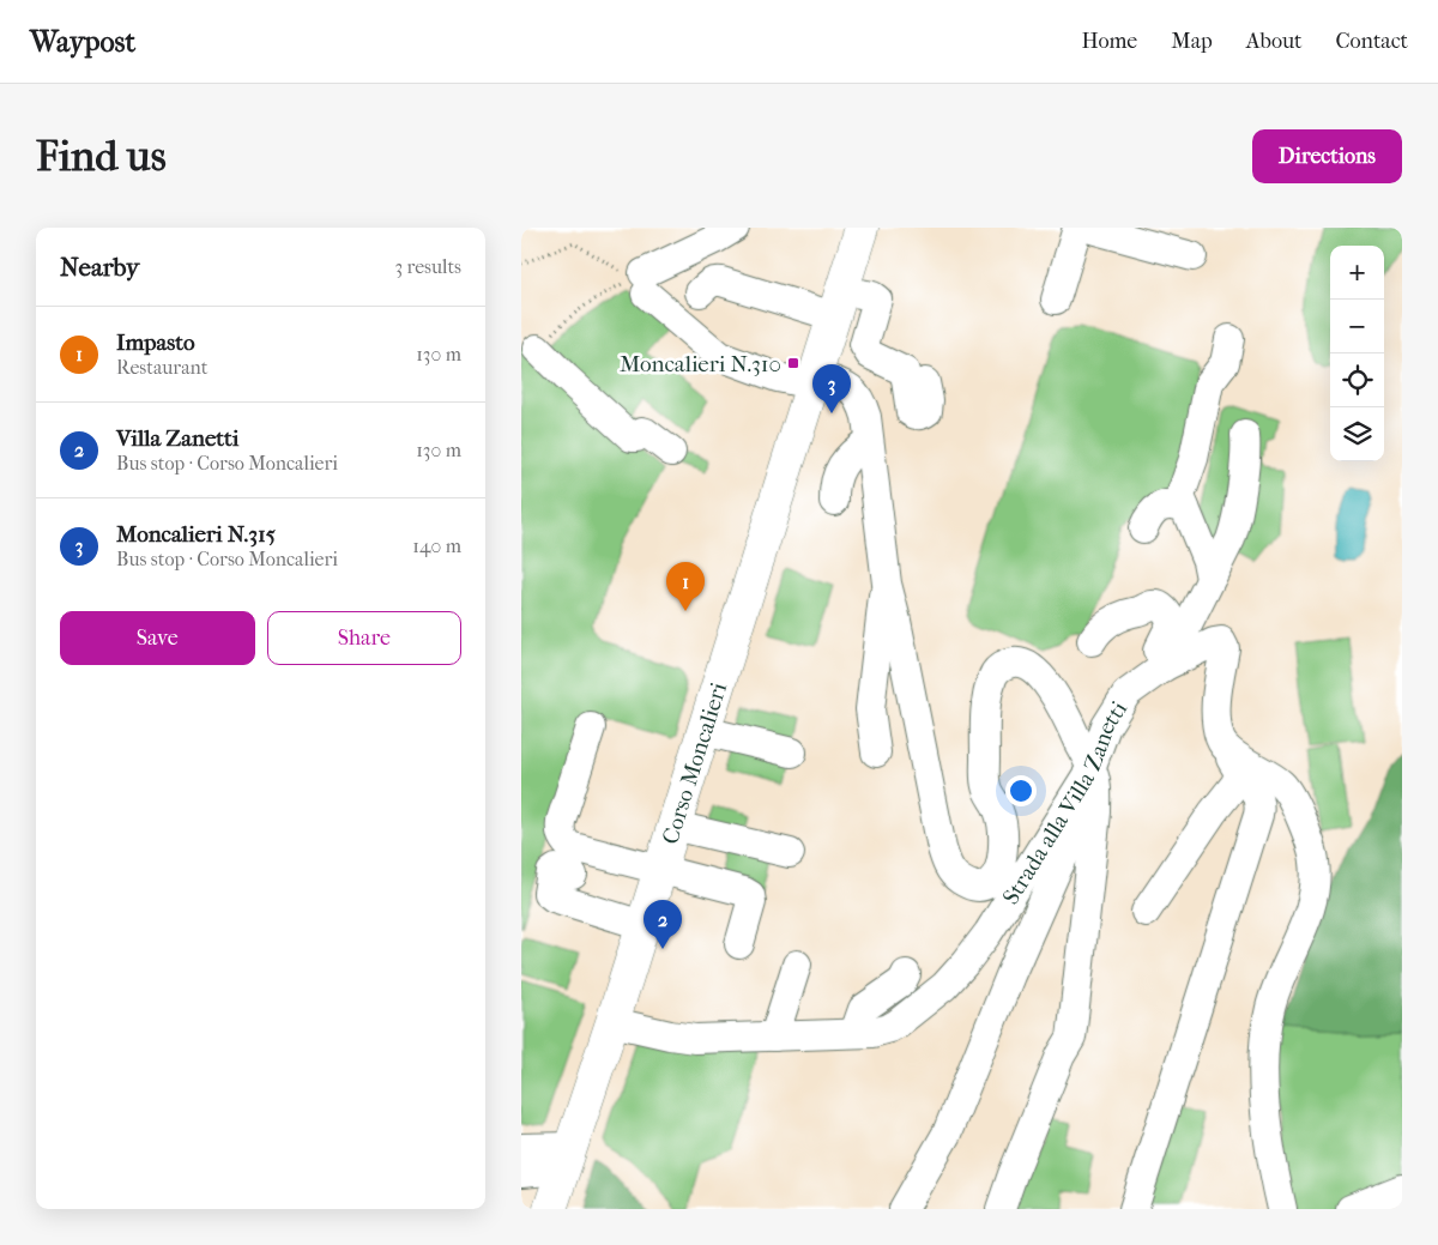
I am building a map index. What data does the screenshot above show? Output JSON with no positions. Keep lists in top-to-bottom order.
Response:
{
  "streets": {
    "main road": ["Corso Moncalieri"],
    "street": ["Strada alla Villa Zanetti"]
  },
  "crossings": [
    ["Corso Moncalieri", "Strada alla Villa Zanetti"]
  ],
  "places": {
    "transit": ["Moncalieri N.310"]
  },
  "page": {
    "header": "Waypost",
    "nav": [
      "Home",
      "Map",
      "About",
      "Contact"
    ],
    "buttons": [
      "Directions",
      ["Save", "Share"]
    ],
    "title": "Find us",
    "heading": ["Nearby", "3 results"],
    "map_buttons": ["+", "−"],
    "list": [
      {
        "mark": "1",
        "name": "Impasto",
        "note": "Restaurant",
        "value": "130 m"
      },
      {
        "mark": "2",
        "name": "Villa Zanetti",
        "note": "Bus stop · Corso Moncalieri",
        "value": "130 m"
      },
      {
        "mark": "3",
        "name": "Moncalieri N.315",
        "note": "Bus stop · Corso Moncalieri",
        "value": "140 m"
      }
    ],
    "pins": ["3", "1", "2"]
  }
}
